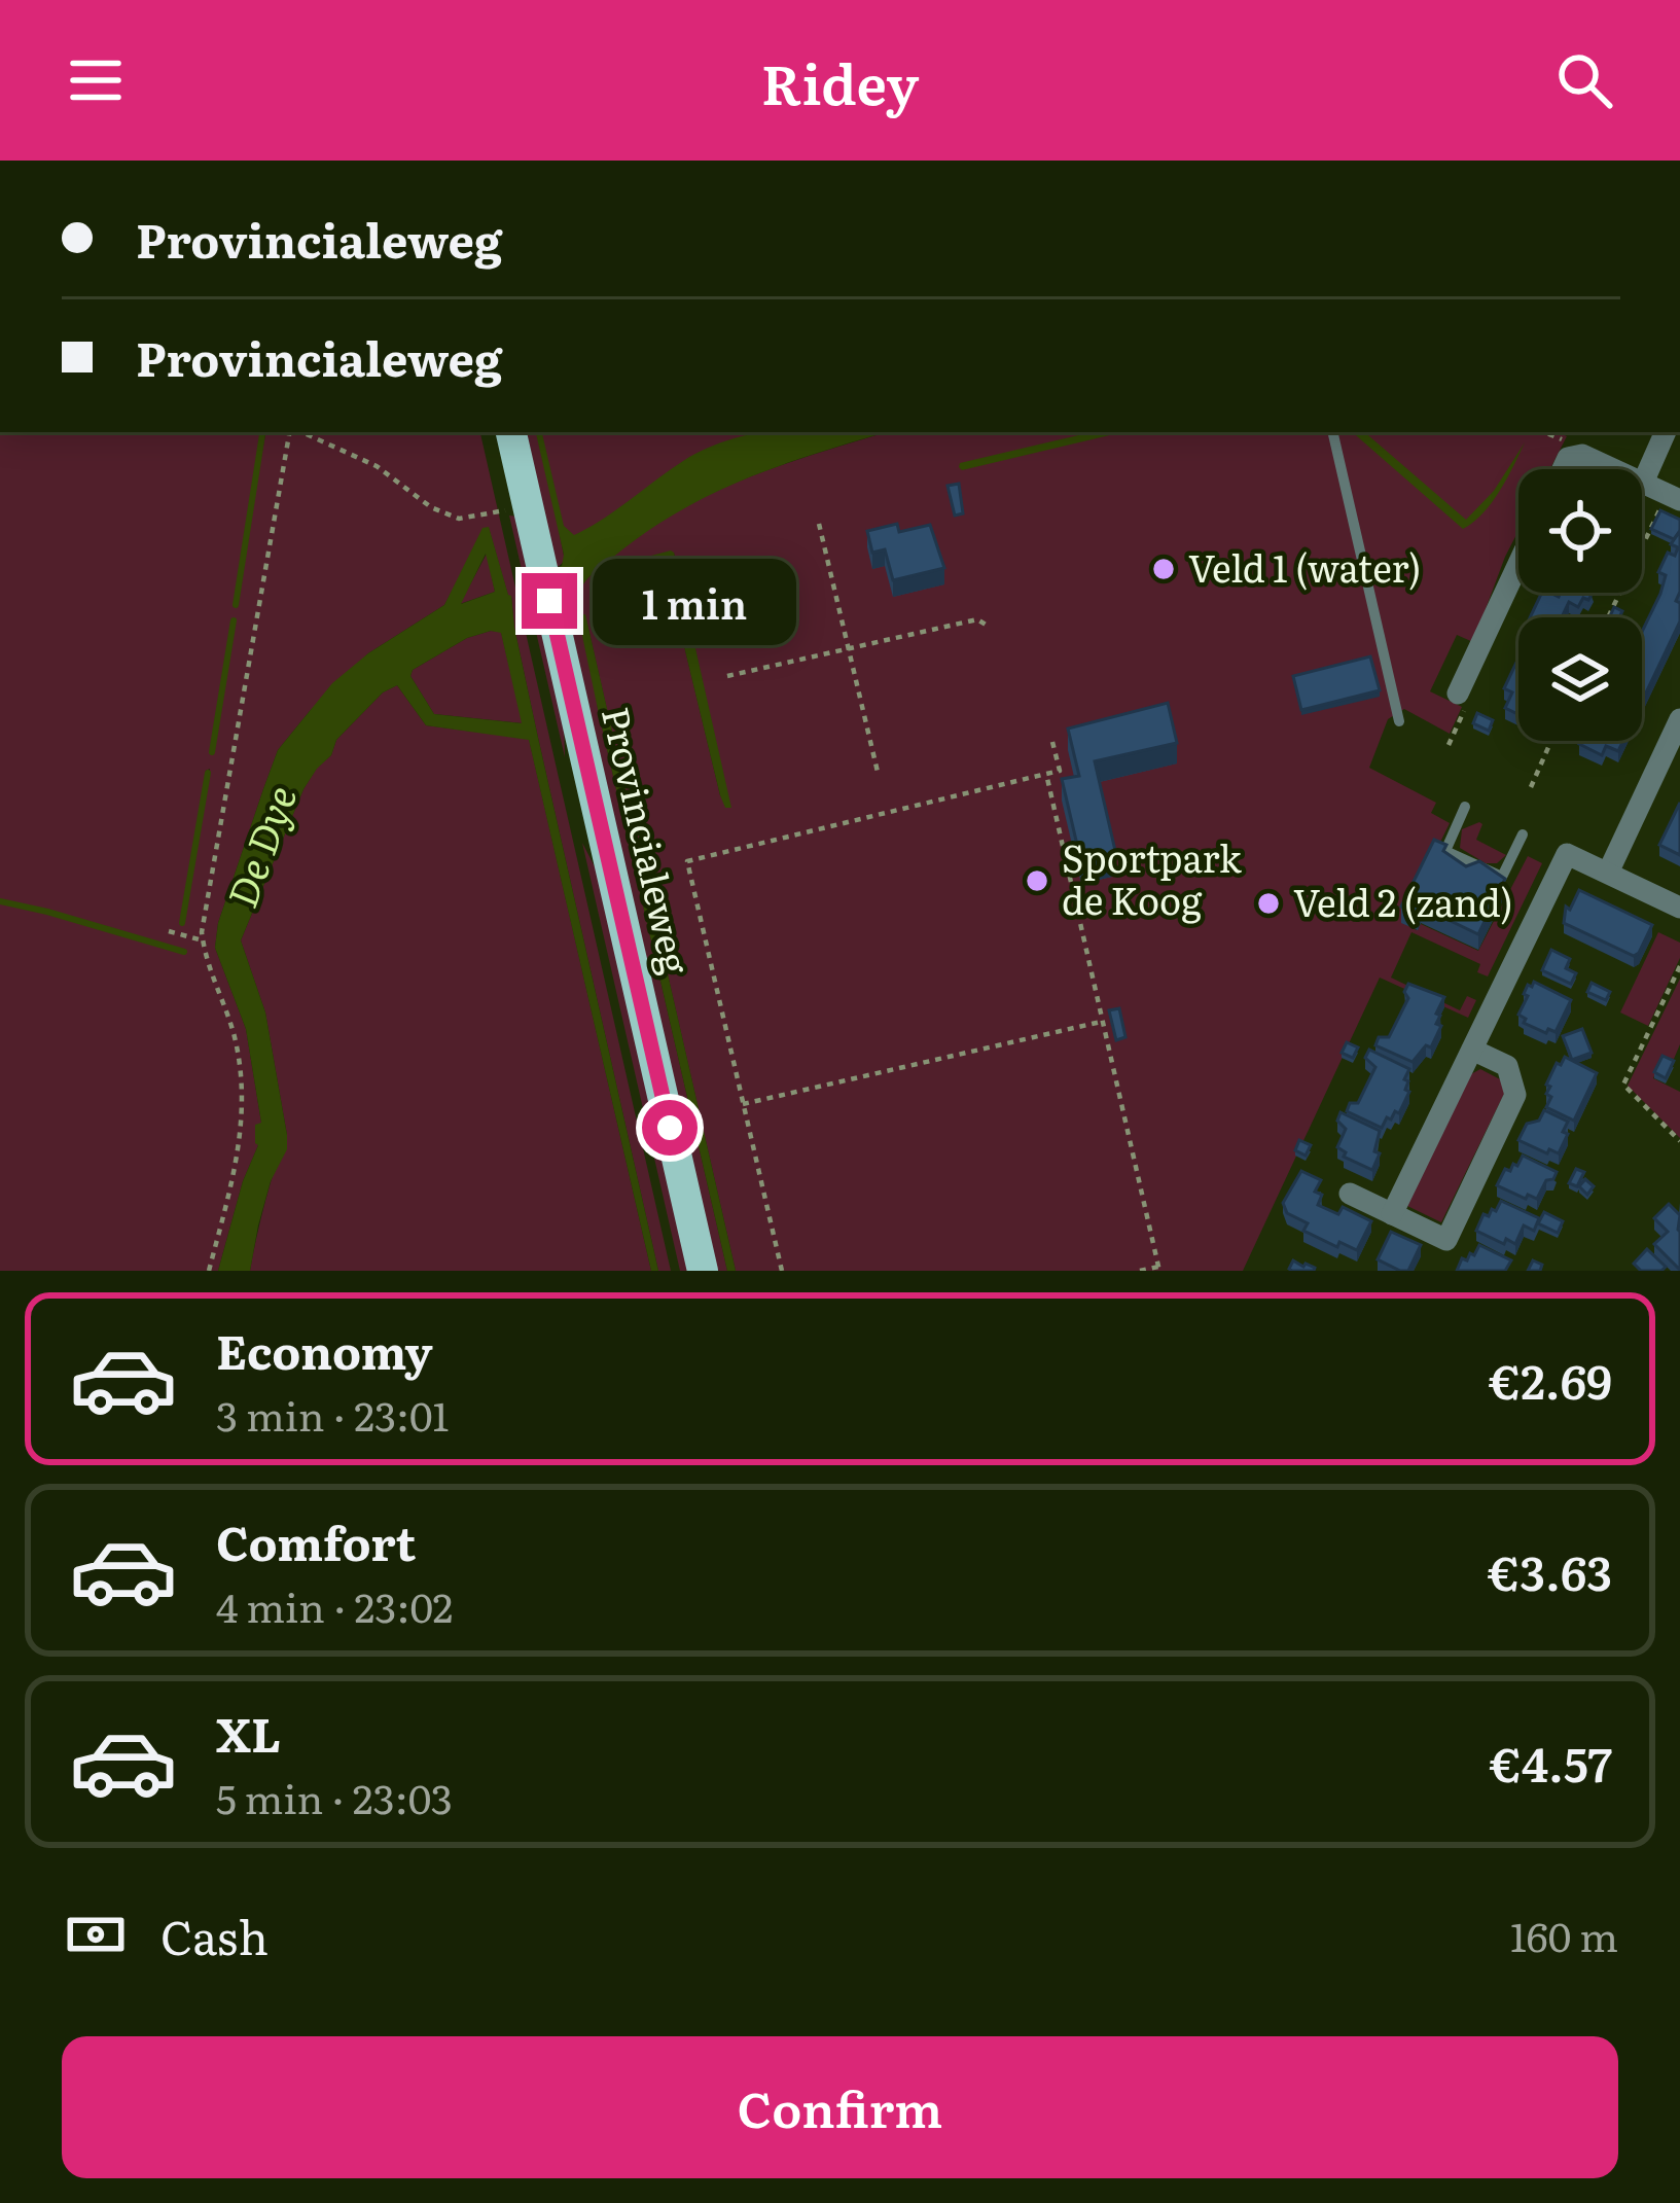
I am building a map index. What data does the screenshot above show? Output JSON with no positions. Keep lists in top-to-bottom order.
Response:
{
  "streets": {
    "main road": ["Provincialeweg"]
  },
  "water": ["De Dye"],
  "places": ["Veld 1 (water)", "Sportpark de Koog", "Veld 2 (zand)"],
  "page": {
    "header": "Ridey",
    "banner": ["Provincialeweg", "Provincialeweg"],
    "bubble": "1 min",
    "list": [
      {
        "name": "Economy",
        "note": "3 min · 23:01",
        "value": "€2.69"
      },
      {
        "name": "Comfort",
        "note": "4 min · 23:02",
        "value": "€3.63"
      },
      {
        "name": "XL",
        "note": "5 min · 23:03",
        "value": "€4.57"
      }
    ],
    "pay": ["Cash", "160 m"],
    "buttons": "Confirm"
  }
}
